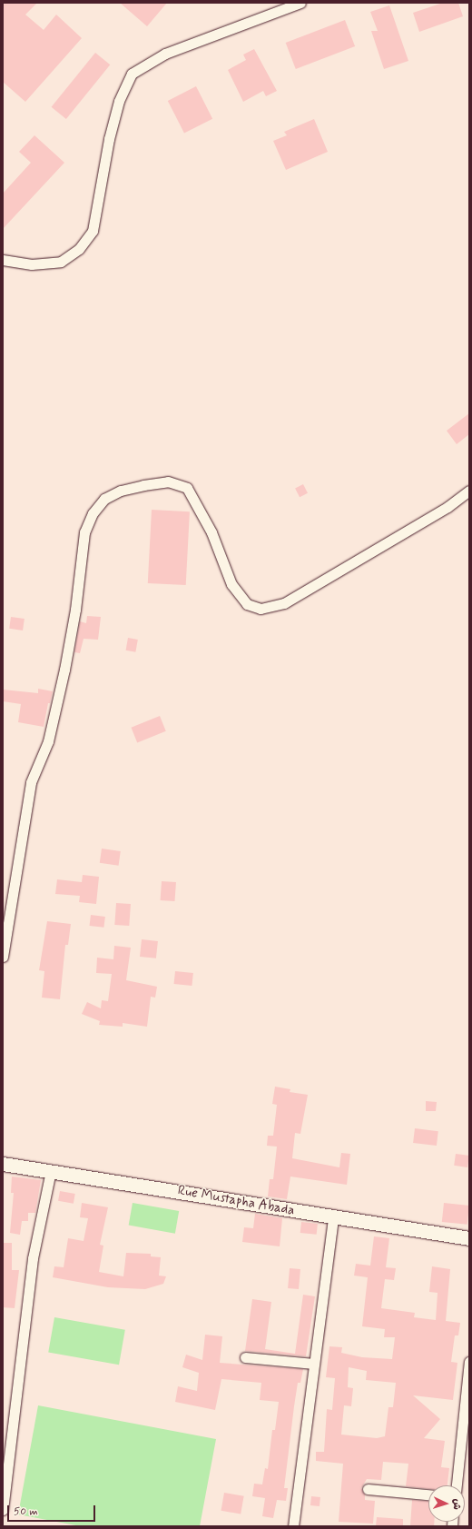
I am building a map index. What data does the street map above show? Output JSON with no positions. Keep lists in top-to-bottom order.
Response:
{
  "streets": {
    "main road": ["Rue Mustapha Abada"]
  },
  "scale_bar": "50 m",
  "north": "right"
}
